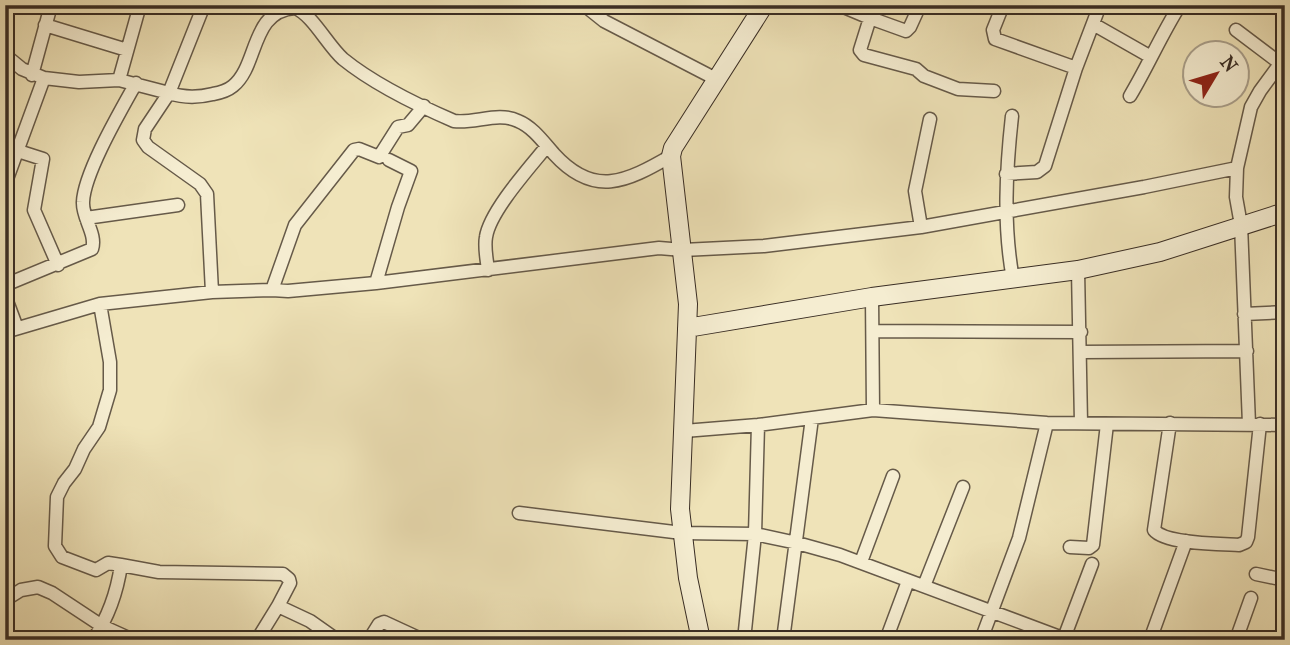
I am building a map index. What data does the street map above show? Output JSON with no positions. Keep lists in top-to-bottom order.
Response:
{
  "north": "top right"
}
